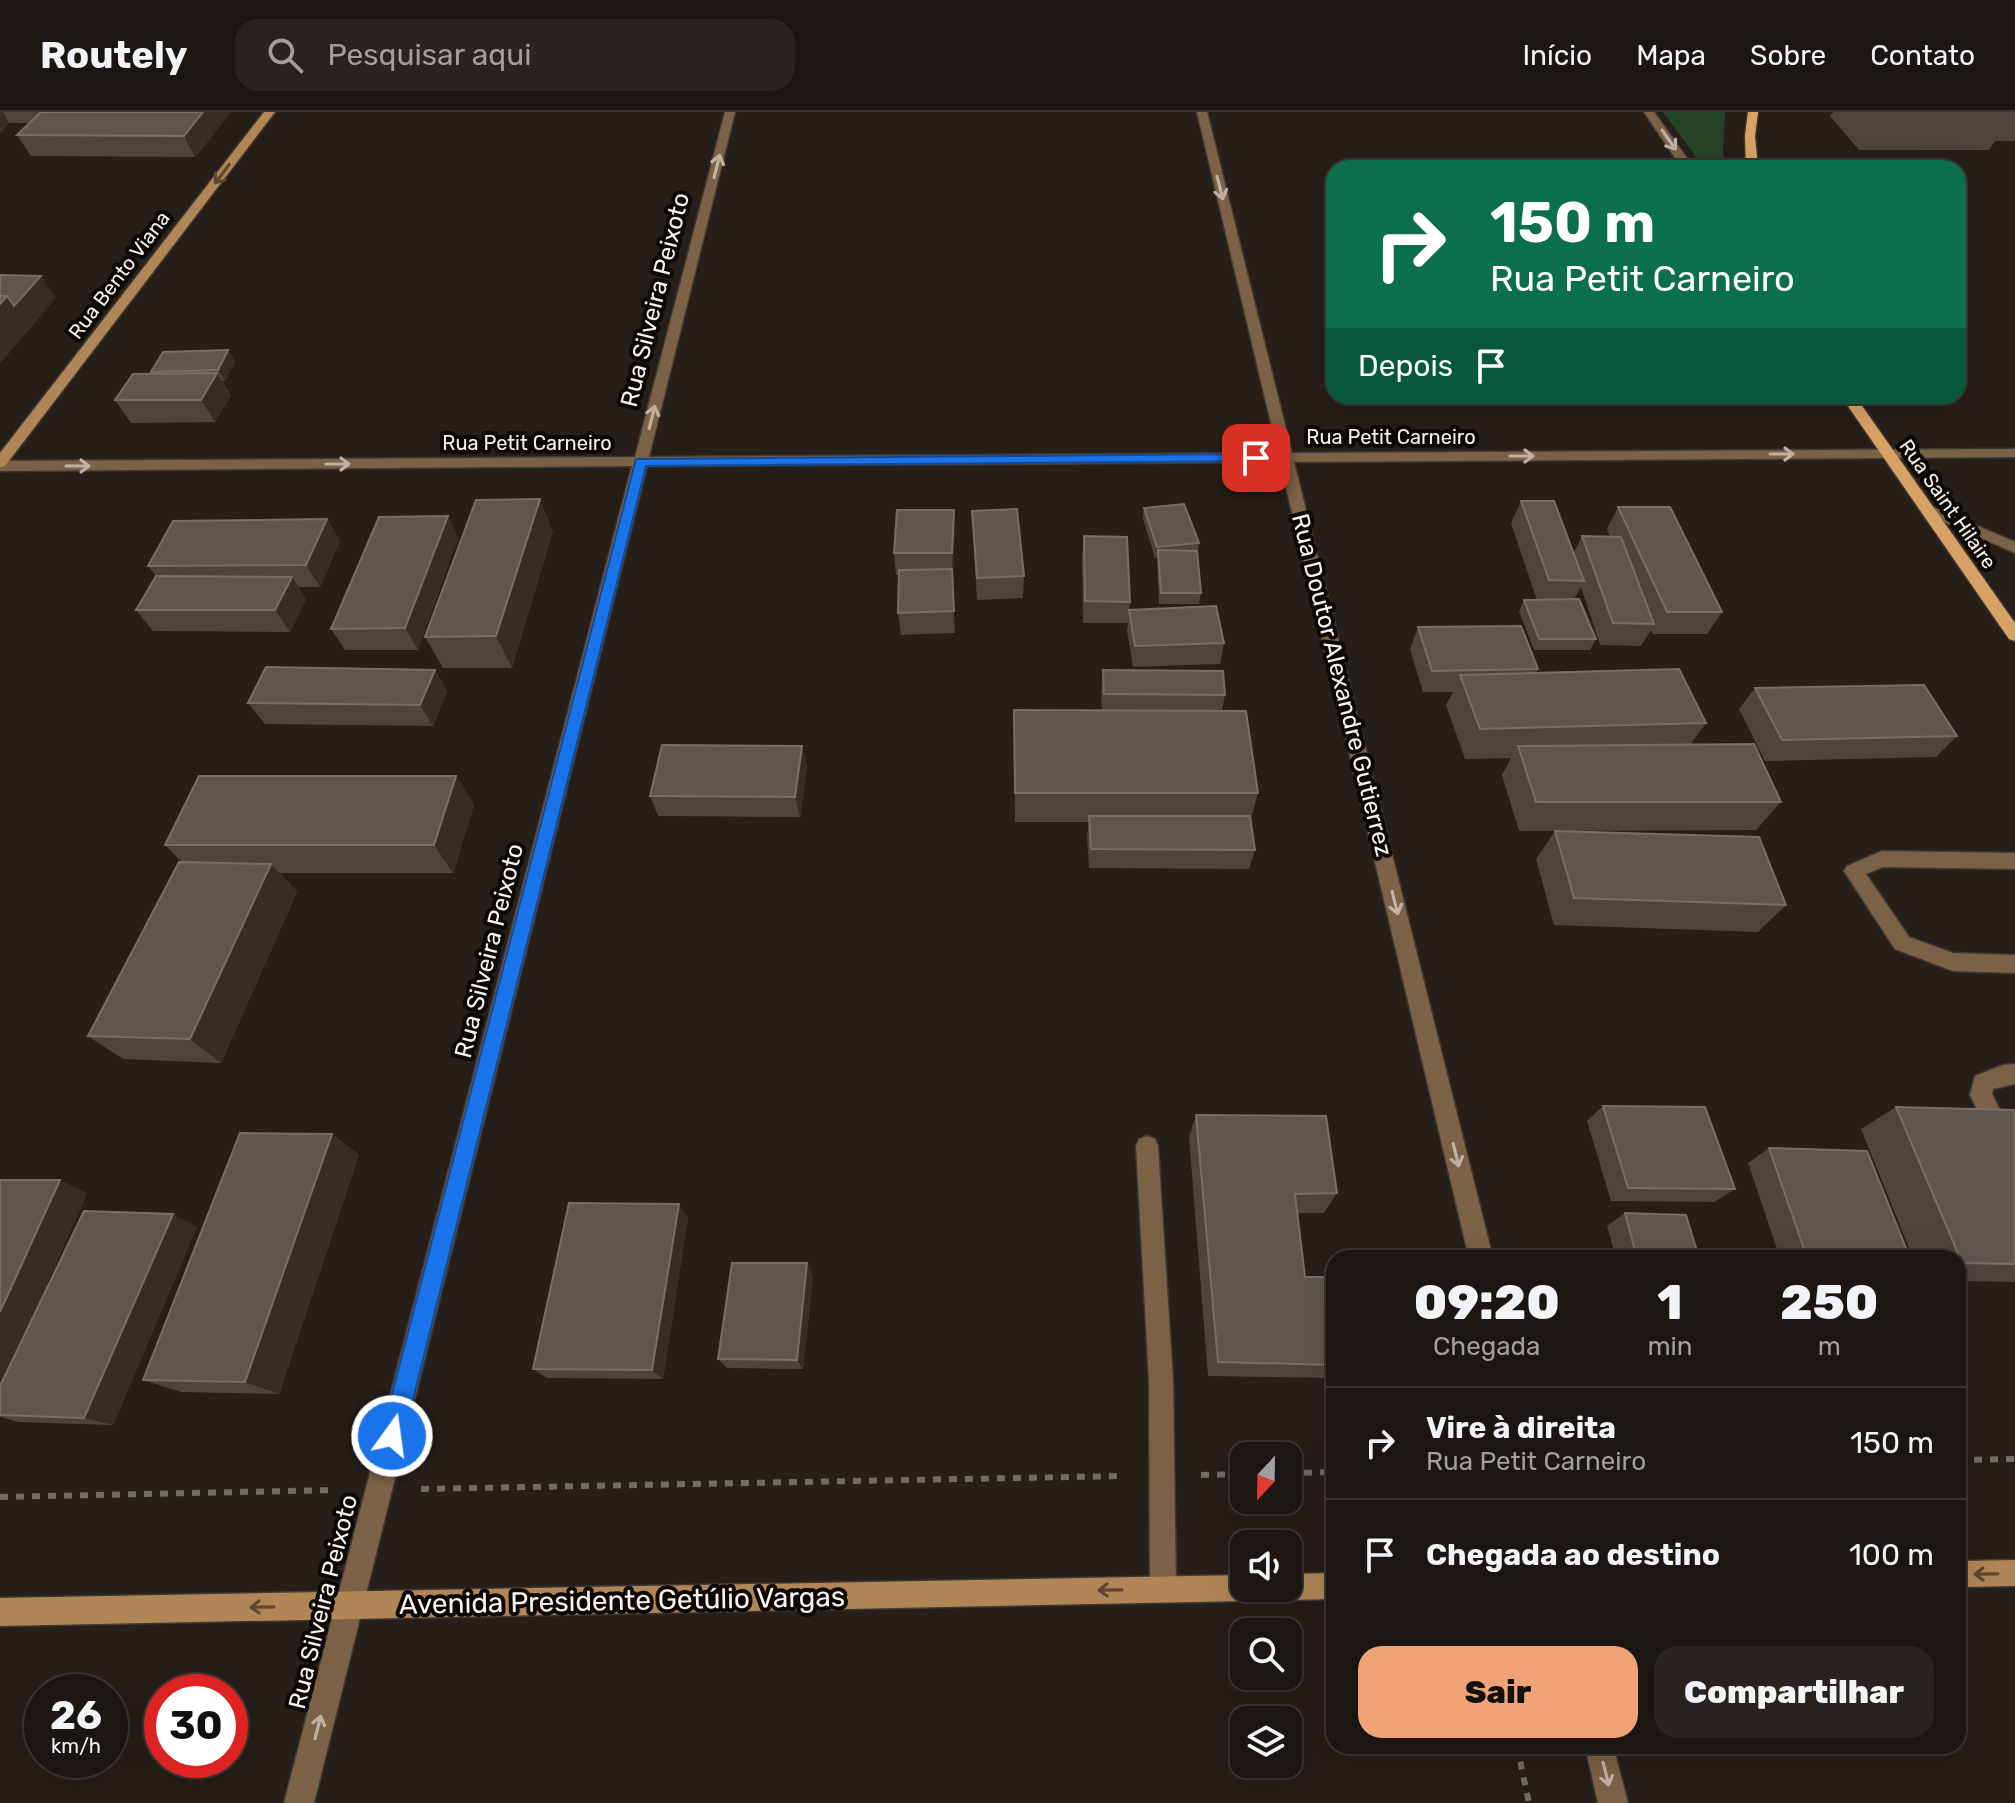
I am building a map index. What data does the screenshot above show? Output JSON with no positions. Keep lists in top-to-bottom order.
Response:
{
  "streets": {
    "main road": ["Rua Bento Viana", "Rua Saint Hilaire", "Avenida Presidente Getúlio Vargas"],
    "street": ["Rua Silveira Peixoto", "Rua Petit Carneiro", "Rua Doutor Alexandre Gutierrez"]
  },
  "crossings": [
    ["Rua Bento Viana", "Rua Petit Carneiro"],
    ["Rua Silveira Peixoto", "Rua Petit Carneiro"],
    ["Rua Silveira Peixoto", "Avenida Presidente Getúlio Vargas"],
    ["Rua Petit Carneiro", "Rua Saint Hilaire"],
    ["Rua Petit Carneiro", "Rua Doutor Alexandre Gutierrez"]
  ],
  "one_way": [
    "Rua Bento Viana",
    "Rua Petit Carneiro",
    "Rua Doutor Alexandre Gutierrez",
    "Avenida Presidente Getúlio Vargas"
  ],
  "north": "bottom",
  "page": {
    "header": "Routely",
    "search": "Pesquisar aqui",
    "nav": [
      "Início",
      "Mapa",
      "Sobre",
      "Contato"
    ],
    "turn": ["150 m", "Rua Petit Carneiro"],
    "then": "Depois",
    "eta": [
      "09:20",
      "Chegada",
      "1",
      "min",
      "250",
      "m"
    ],
    "list": [
      {
        "name": "Vire à direita",
        "note": "Rua Petit Carneiro",
        "value": "150 m"
      },
      {
        "name": "Chegada ao destino",
        "value": "100 m"
      }
    ],
    "buttons": ["Sair", "Compartilhar"],
    "speed": "26 km/h",
    "limit": "30"
  }
}
